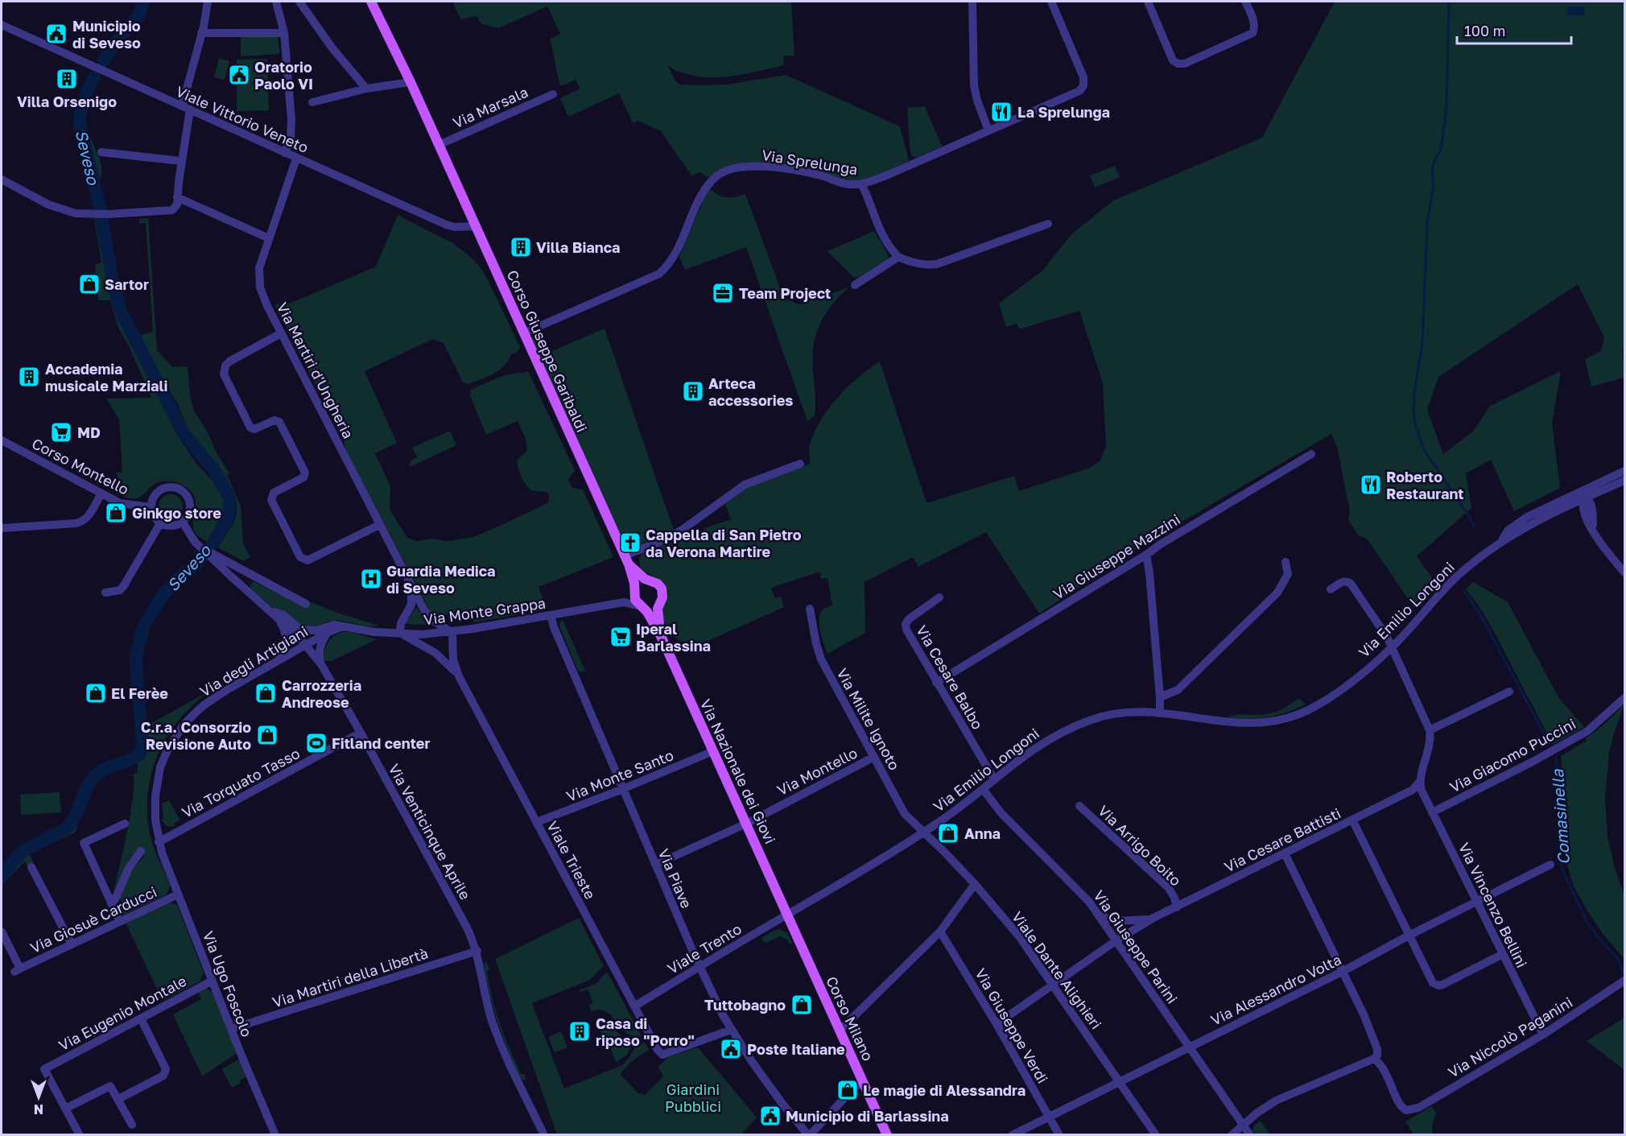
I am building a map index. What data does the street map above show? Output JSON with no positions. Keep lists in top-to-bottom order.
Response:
{
  "streets": {
    "main road": ["Corso Giuseppe Garibaldi", "Via Nazionale dei Giovi", "Corso Milano"],
    "street": [
      "Via Marsala",
      "Viale Vittorio Veneto",
      "Via Sprelunga",
      "Via Martiri d'Ungheria",
      "Corso Montello",
      "Via Giuseppe Mazzini",
      "Via Emilio Longoni",
      "Via Monte Grappa",
      "Via degli Artigiani",
      "Via Cesare Balbo",
      "Via Milite Ignoto",
      "Via Giacomo Puccini",
      "Via Montello",
      "Via Monte Santo",
      "Via Torquato Tasso",
      "Via Venticinque Aprile",
      "Via Cesare Battisti",
      "Via Arrigo Boito",
      "Viale Trieste",
      "Via Piave",
      "Via Vincenzo Bellini",
      "Via Giosuè Carducci",
      "Via Giuseppe Parini",
      "Viale Trento",
      "Viale Dante Alighieri",
      "Via Martiri della Libertà",
      "Via Ugo Foscolo",
      "Via Alessandro Volta",
      "Via Eugenio Montale",
      "Via Giuseppe Verdi",
      "Via Niccolò Paganini"
    ]
  },
  "crossings": [
    ["Via Marsala", "Corso Giuseppe Garibaldi"],
    ["Viale Vittorio Veneto", "Corso Giuseppe Garibaldi"],
    ["Viale Vittorio Veneto", "Via Martiri d'Ungheria"],
    ["Via Sprelunga", "Corso Giuseppe Garibaldi"],
    ["Corso Giuseppe Garibaldi", "Via Nazionale dei Giovi"],
    ["Via Martiri d'Ungheria", "Via Monte Grappa"],
    ["Via Martiri d'Ungheria", "Viale Trieste"],
    ["Via Giuseppe Mazzini", "Via Cesare Balbo"],
    ["Via Emilio Longoni", "Via Cesare Balbo"],
    ["Via Emilio Longoni", "Via Milite Ignoto"],
    ["Via Emilio Longoni", "Via Nazionale dei Giovi"],
    ["Via Emilio Longoni", "Via Giuseppe Parini"],
    ["Via Emilio Longoni", "Viale Trento"],
    ["Via Emilio Longoni", "Viale Dante Alighieri"],
    ["Via Emilio Longoni", "Corso Milano"],
    ["Via Monte Grappa", "Via degli Artigiani"],
    ["Via Monte Grappa", "Via Nazionale dei Giovi"],
    ["Via Monte Grappa", "Viale Trieste"],
    ["Via Monte Grappa", "Via Piave"],
    ["Via degli Artigiani", "Via Torquato Tasso"],
    ["Via degli Artigiani", "Via Venticinque Aprile"],
    ["Via degli Artigiani", "Via Ugo Foscolo"],
    ["Via Milite Ignoto", "Via Montello"],
    ["Via Milite Ignoto", "Viale Dante Alighieri"],
    ["Via Giacomo Puccini", "Via Vincenzo Bellini"],
    ["Via Nazionale dei Giovi", "Via Montello"],
    ["Via Nazionale dei Giovi", "Via Monte Santo"],
    ["Via Nazionale dei Giovi", "Viale Trento"],
    ["Via Nazionale dei Giovi", "Corso Milano"],
    ["Via Montello", "Via Piave"],
    ["Via Monte Santo", "Viale Trieste"],
    ["Via Monte Santo", "Via Piave"],
    ["Via Torquato Tasso", "Via Venticinque Aprile"],
    ["Via Torquato Tasso", "Via Ugo Foscolo"],
    ["Via Venticinque Aprile", "Via Martiri della Libertà"],
    ["Via Cesare Battisti", "Via Arrigo Boito"],
    ["Via Cesare Battisti", "Via Vincenzo Bellini"],
    ["Via Cesare Battisti", "Via Giuseppe Parini"],
    ["Via Cesare Battisti", "Viale Dante Alighieri"],
    ["Via Cesare Battisti", "Via Giuseppe Verdi"],
    ["Viale Trieste", "Via Piave"],
    ["Viale Trieste", "Viale Trento"],
    ["Via Piave", "Viale Trento"],
    ["Via Vincenzo Bellini", "Via Alessandro Volta"],
    ["Via Vincenzo Bellini", "Via Niccolò Paganini"],
    ["Via Giosuè Carducci", "Via Ugo Foscolo"],
    ["Via Giuseppe Parini", "Via Alessandro Volta"],
    ["Viale Trento", "Corso Milano"],
    ["Viale Dante Alighieri", "Via Alessandro Volta"],
    ["Via Martiri della Libertà", "Via Ugo Foscolo"],
    ["Via Ugo Foscolo", "Via Eugenio Montale"],
    ["Via Alessandro Volta", "Via Giuseppe Verdi"]
  ],
  "water": ["Seveso", "Comasinella"],
  "parks": ["Giardini Pubblici"],
  "places": {
    "public building": [
      "Municipio di Seveso",
      "Oratorio Paolo VI",
      "Poste Italiane",
      "Municipio di Barlassina"
    ],
    "building": [
      "Villa Orsenigo",
      "Villa Bianca",
      "Accademia musicale Marziali",
      "Arteca accessories",
      "Casa di riposo \"Porro\""
    ],
    "restaurant": ["La Sprelunga", "Roberto Restaurant"],
    "shop": [
      "Sartor",
      "Ginkgo store",
      "El Ferèe",
      "Carrozzeria Andreose",
      "C.r.a. Consorzio Revisione Auto",
      "Anna",
      "Tuttobagno",
      "Le magie di Alessandra"
    ],
    "office": ["Team Project"],
    "supermarket": ["MD", "Iperal Barlassina"],
    "church": ["Cappella di San Pietro da Verona Martire"],
    "hospital": ["Guardia Medica di Seveso"],
    "sports": ["Fitland center"]
  },
  "scale_bar": "100 m",
  "north": "bottom"
}
